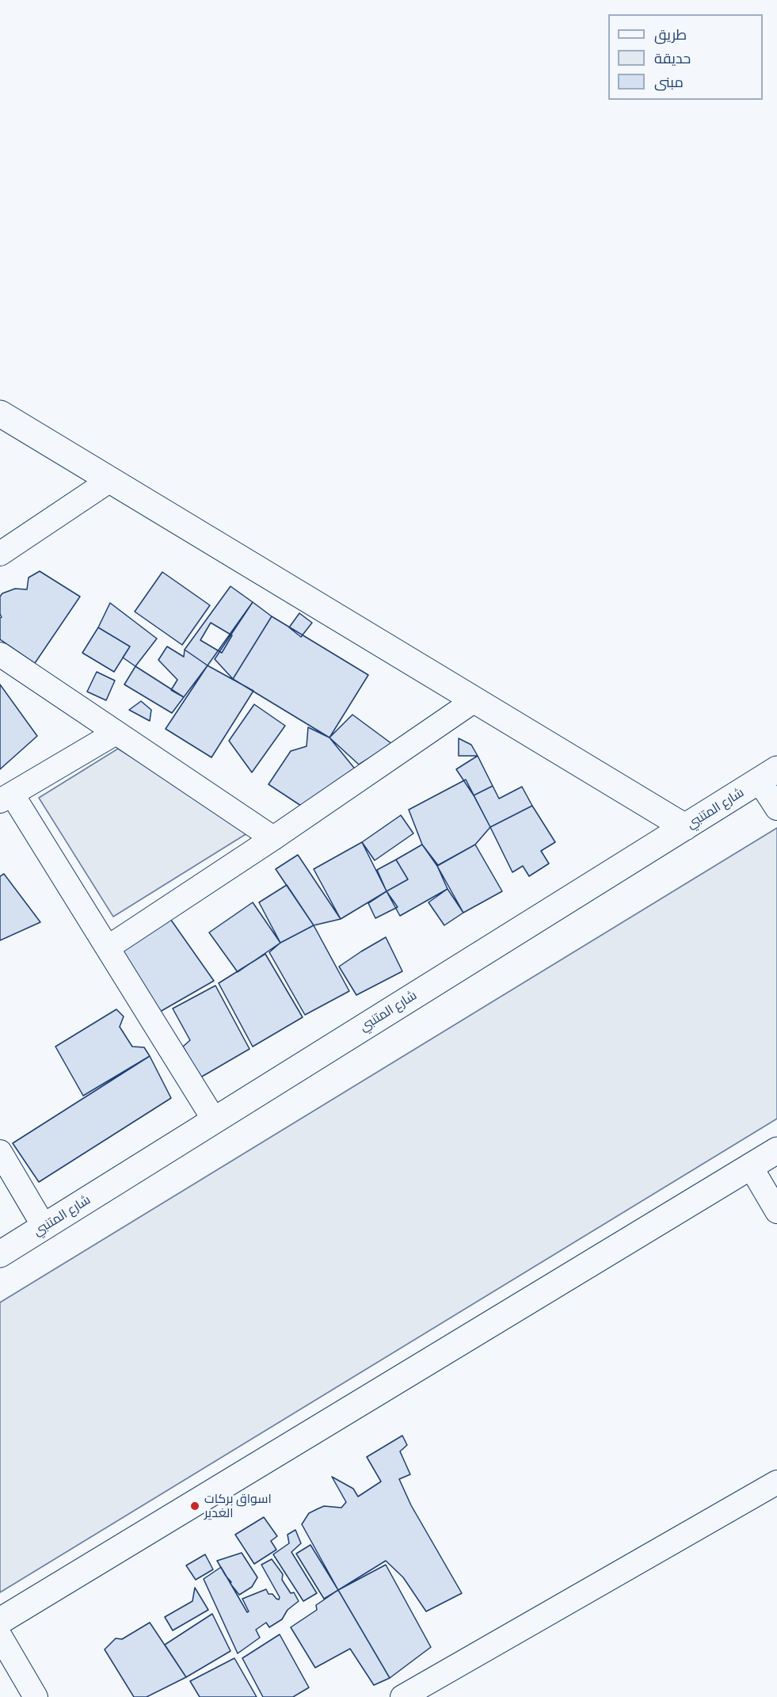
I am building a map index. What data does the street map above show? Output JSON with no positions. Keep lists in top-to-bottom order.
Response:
{
  "streets": {
    "street": ["شارع المتنبي"]
  },
  "places": ["اسواق بركات الغدير"],
  "legend": ["طريق", "حديقة", "مبنى"]
}
